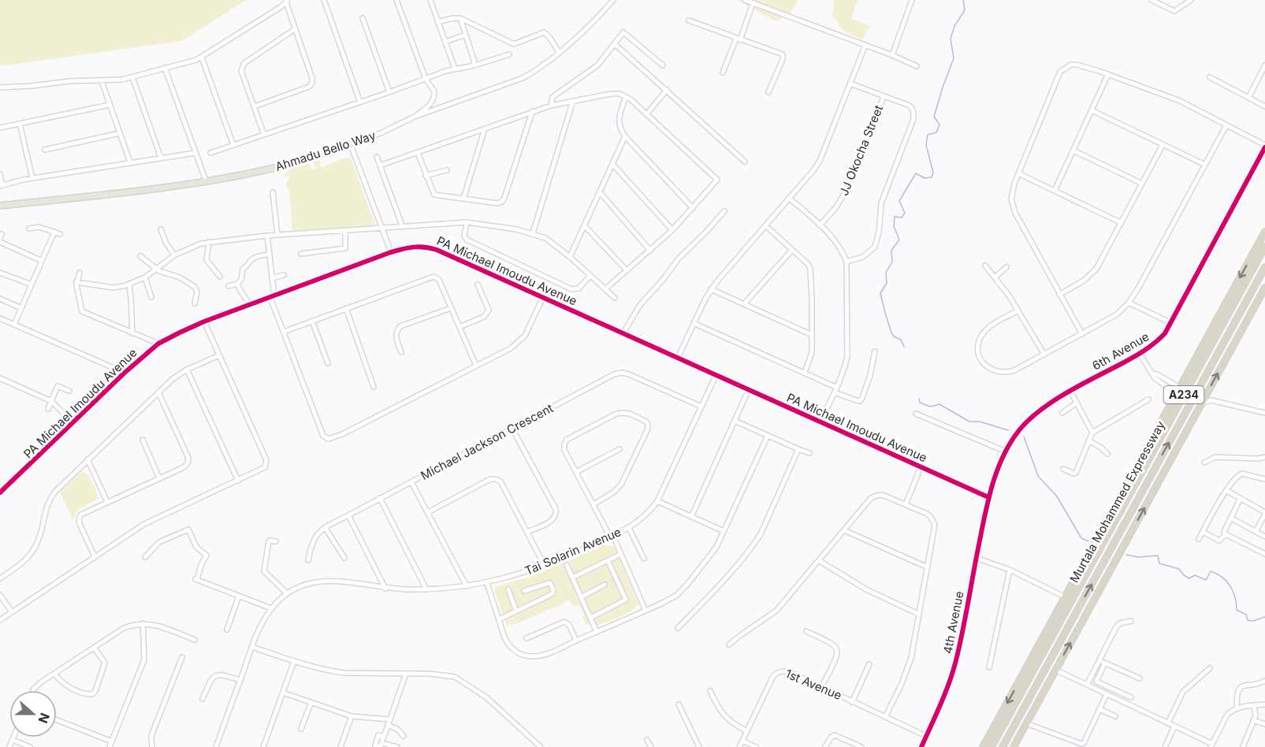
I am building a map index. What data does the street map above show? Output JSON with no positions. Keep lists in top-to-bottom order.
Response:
{
  "streets": {
    "highway": ["A234", "Murtala Mohammed Expressway"],
    "main road": ["Ahmadu Bello Way"],
    "street": [
      "JJ Okocha Street",
      "PA Michael Imoudu Avenue",
      "6th Avenue",
      "Michael Jackson Crescent",
      "Tai Solarin Avenue",
      "4th Avenue",
      "1st Avenue"
    ]
  },
  "crossings": [
    ["PA Michael Imoudu Avenue", "6th Avenue"],
    ["PA Michael Imoudu Avenue", "Tai Solarin Avenue"],
    ["PA Michael Imoudu Avenue", "4th Avenue"],
    ["6th Avenue", "4th Avenue"],
    ["Michael Jackson Crescent", "Tai Solarin Avenue"],
    ["4th Avenue", "1st Avenue"]
  ],
  "north": "right"
}
